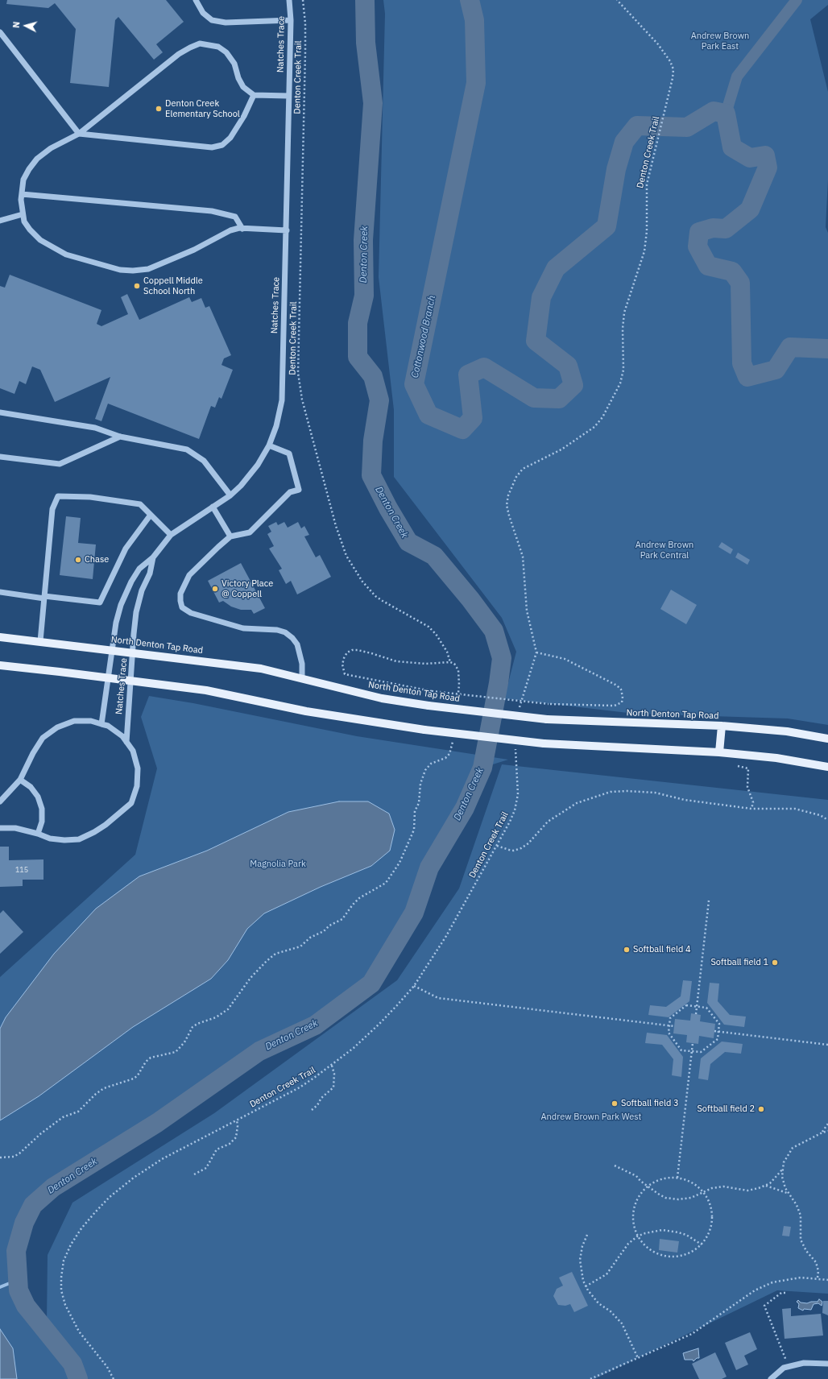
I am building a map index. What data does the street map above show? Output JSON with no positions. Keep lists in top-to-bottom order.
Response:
{
  "streets": {
    "main road": ["North Denton Tap Road"],
    "street": ["Natches Trace"],
    "path": ["Denton Creek Trail"]
  },
  "crossings": [
    ["Natches Trace", "North Denton Tap Road"]
  ],
  "water": ["Denton Creek", "Cottonwood Branch"],
  "parks": [
    "Andrew Brown Park East",
    "Andrew Brown Park Central",
    "Magnolia Park",
    "Andrew Brown Park West"
  ],
  "places": [
    "Denton Creek Elementary School",
    "Coppell Middle School North",
    "Chase",
    "Victory Place @ Coppell",
    "Softball field 4",
    "Softball field 1",
    "Softball field 3",
    "Softball field 2"
  ],
  "house_numbers": ["115"],
  "north": "left"
}
